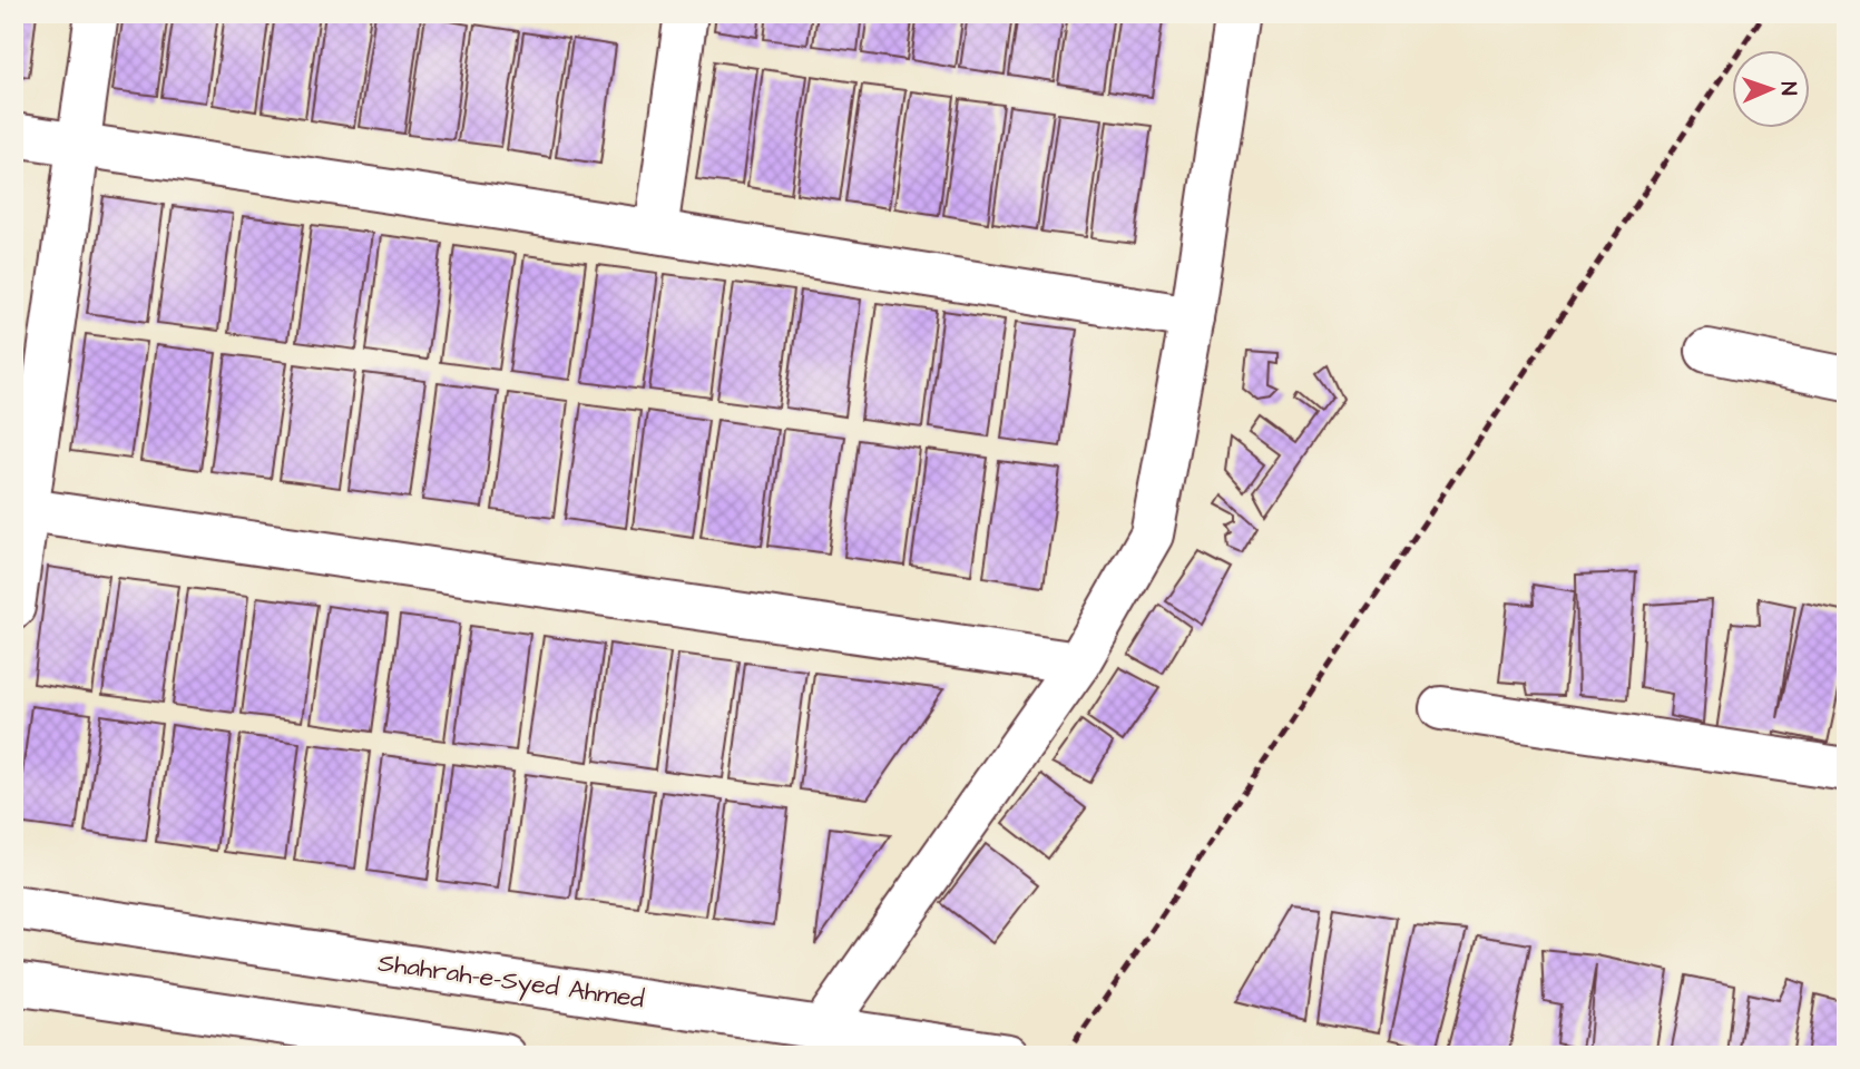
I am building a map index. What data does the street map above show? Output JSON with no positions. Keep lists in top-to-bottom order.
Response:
{
  "streets": {
    "street": ["Shahrah-e-Syed Ahmed"]
  },
  "north": "right"
}
